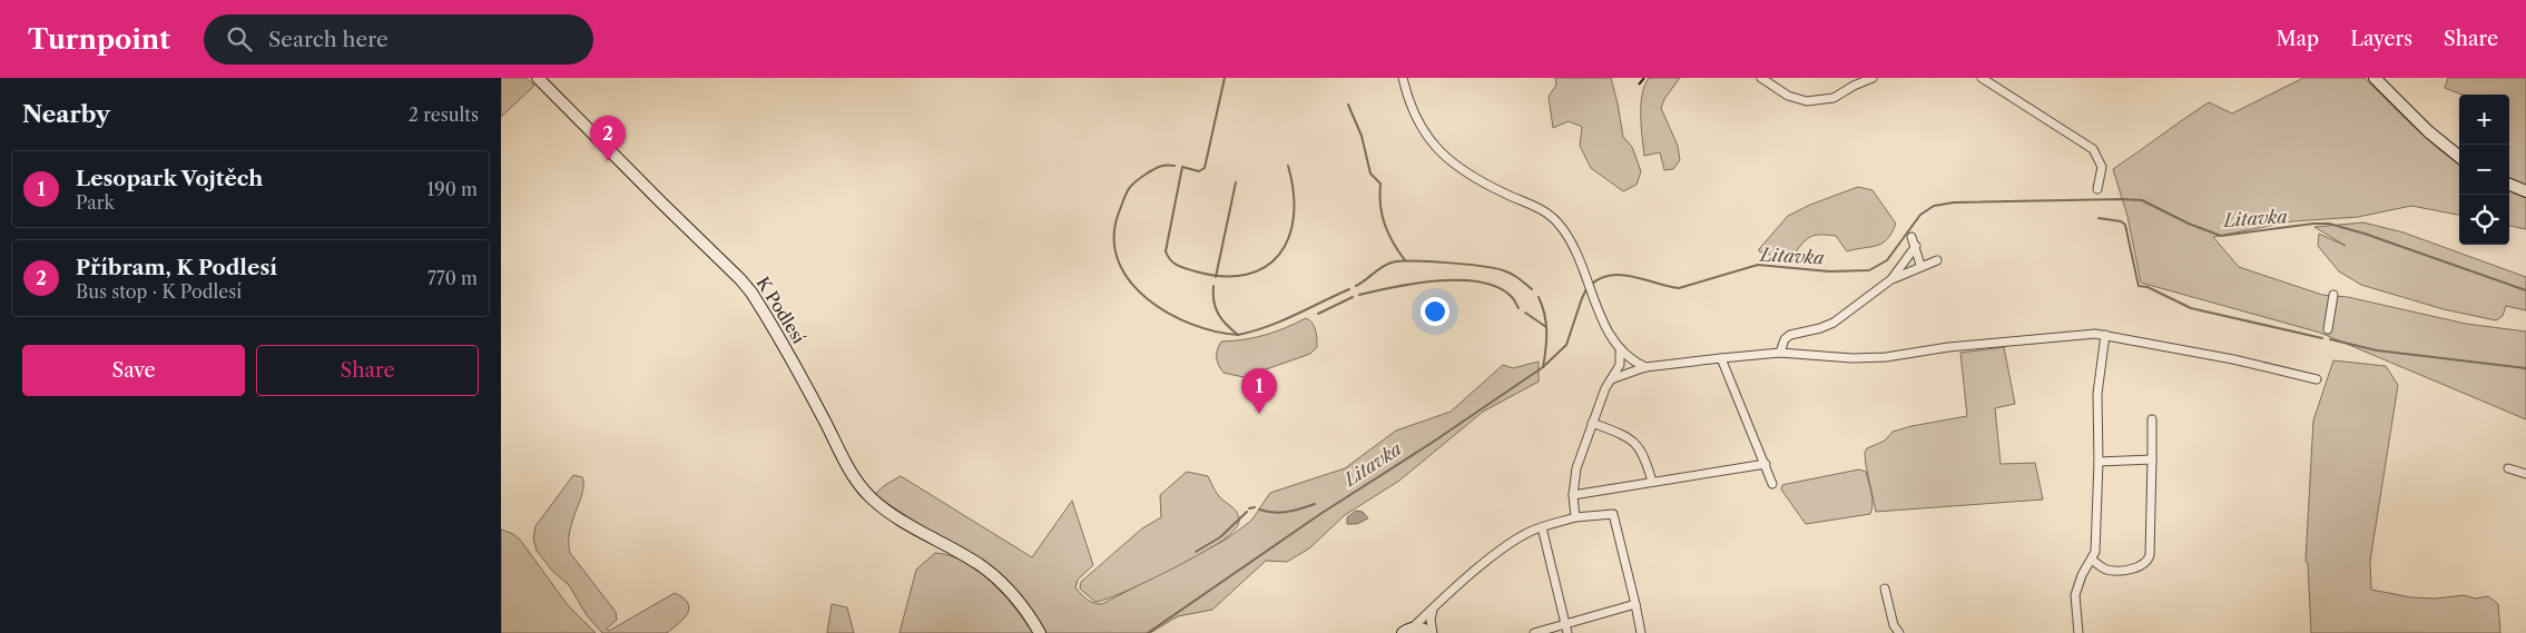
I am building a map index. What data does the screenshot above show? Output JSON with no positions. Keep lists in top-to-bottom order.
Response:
{
  "streets": {
    "street": ["K Podlesí"]
  },
  "water": ["Litavka"],
  "page": {
    "header": "Turnpoint",
    "search": "Search here",
    "nav": ["Map", "Layers", "Share"],
    "heading": ["Nearby", "2 results"],
    "map_buttons": ["+", "−"],
    "pins": ["2", "1"],
    "list": [
      {
        "mark": "1",
        "name": "Lesopark Vojtěch",
        "note": "Park",
        "value": "190 m"
      },
      {
        "mark": "2",
        "name": "Příbram, K Podlesí",
        "note": "Bus stop · K Podlesí",
        "value": "770 m"
      }
    ],
    "buttons": ["Save", "Share"]
  }
}
